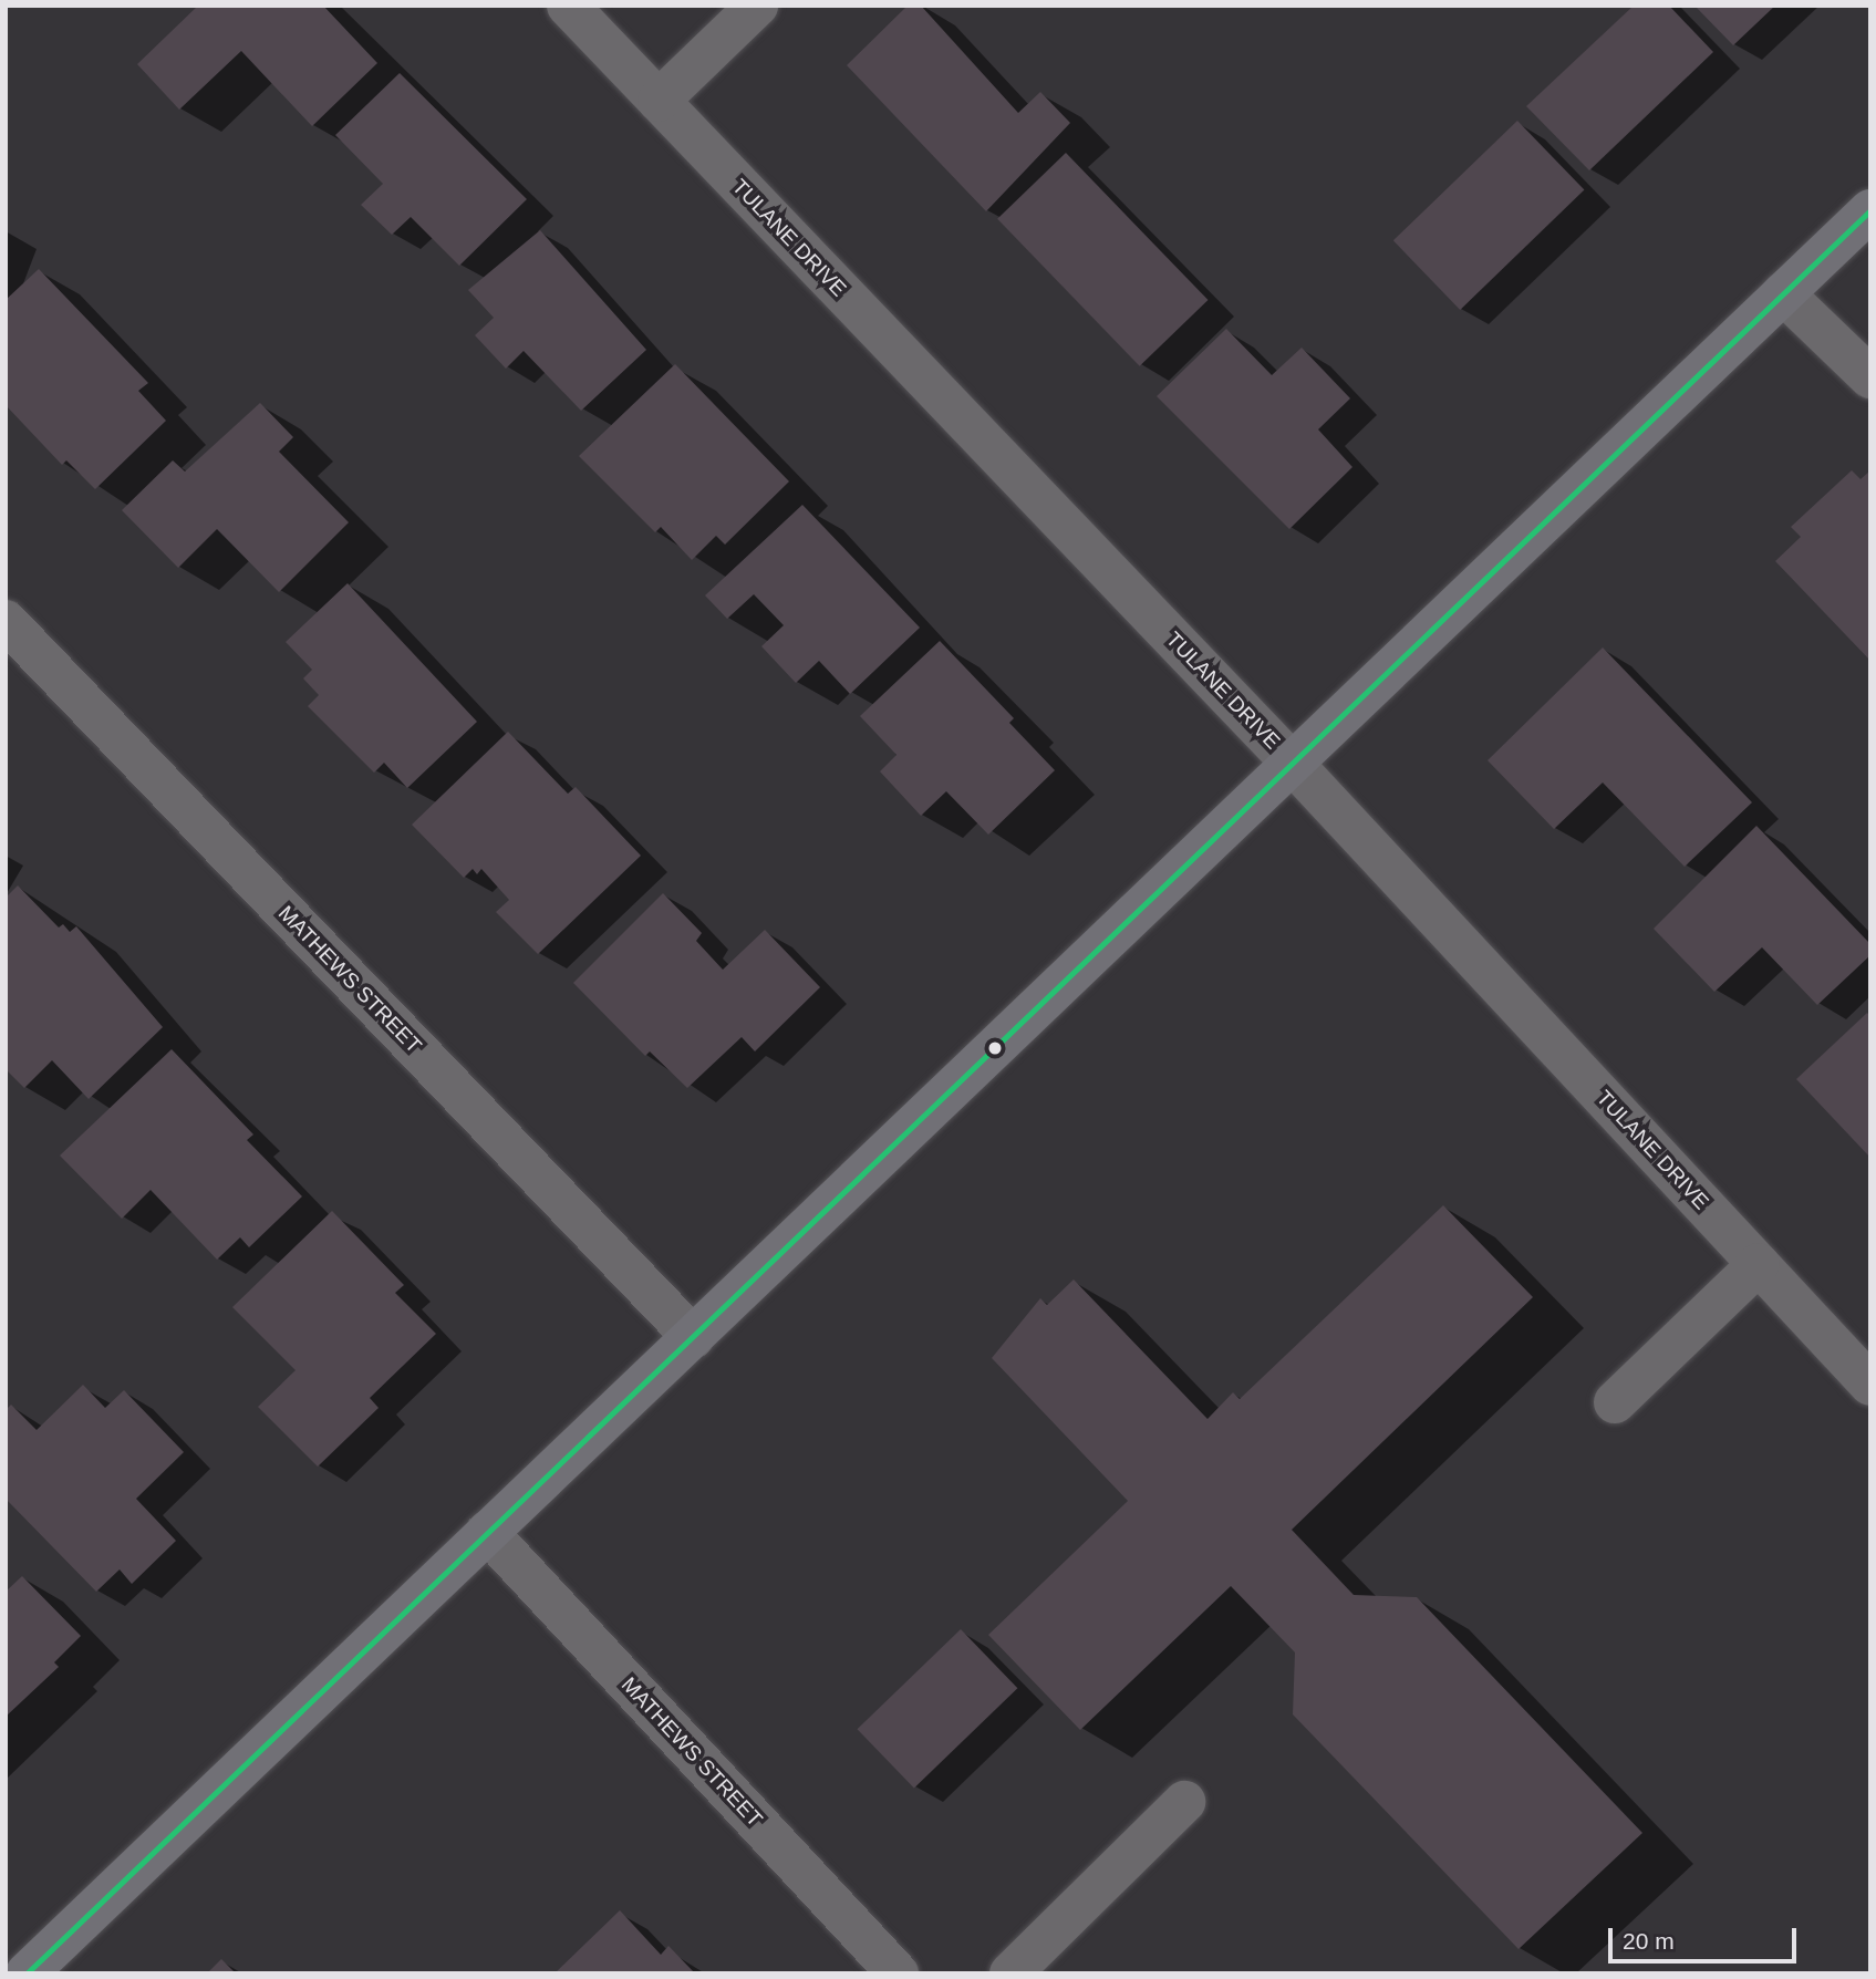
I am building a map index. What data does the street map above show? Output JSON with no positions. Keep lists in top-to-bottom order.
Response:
{
  "streets": {
    "street": ["TULANE DRIVE", "MATHEWS STREET"]
  },
  "scale_bar": "20 m"
}
